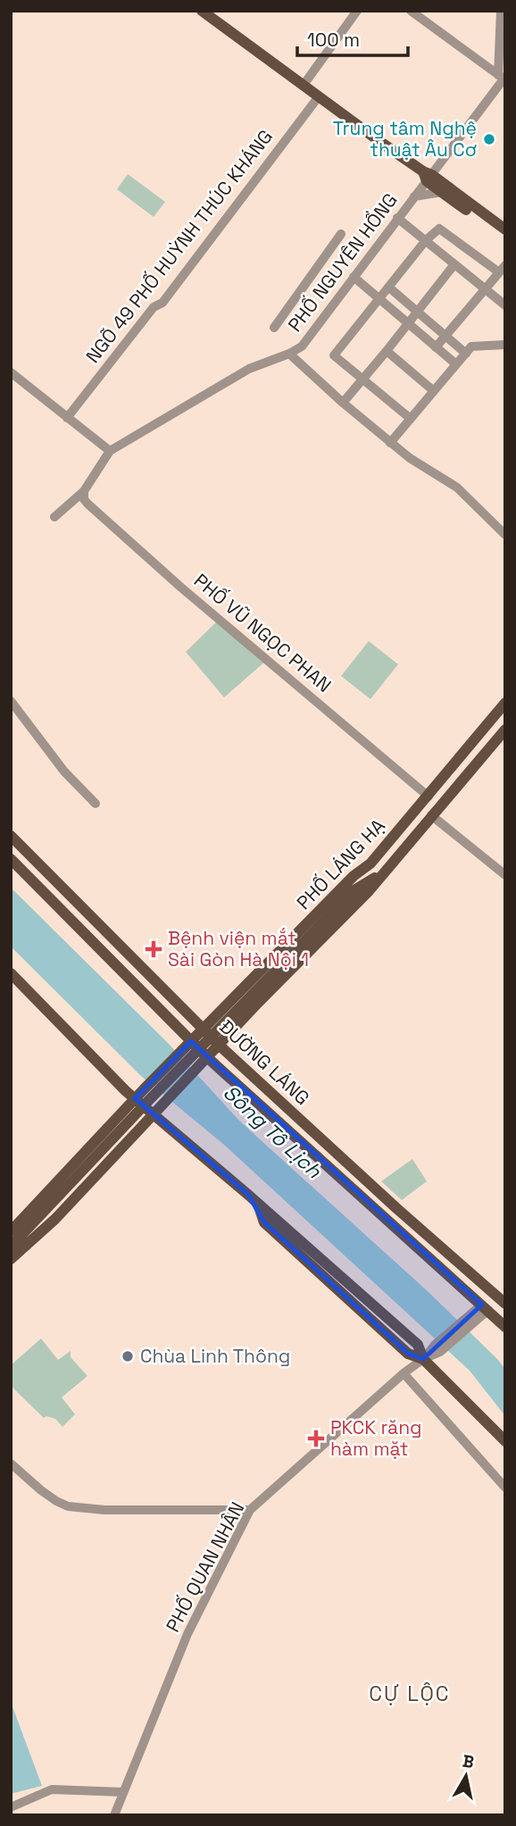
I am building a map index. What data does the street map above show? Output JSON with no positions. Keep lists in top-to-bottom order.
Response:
{
  "streets": {
    "main road": ["PHỐ LÁNG HẠ", "ĐƯỜNG LÁNG"],
    "street": [
      "NGÕ 49 PHỐ HUỲNH THÚC KHÁNG",
      "PHỐ NGUYÊN HỒNG",
      "PHỐ VŨ NGỌC PHAN",
      "PHỐ QUAN NHÂN"
    ]
  },
  "crossings": [
    ["PHỐ NGUYÊN HỒNG", "PHỐ VŨ NGỌC PHAN"],
    ["PHỐ VŨ NGỌC PHAN", "PHỐ LÁNG HẠ"],
    ["PHỐ LÁNG HẠ", "ĐƯỜNG LÁNG"],
    ["ĐƯỜNG LÁNG", "PHỐ QUAN NHÂN"]
  ],
  "districts": ["CỰ LỘC"],
  "water": ["Sông Tô Lịch"],
  "places": {
    "other": ["Trung tâm Nghệ thuật Âu Cơ", "Chùa Linh Thông"],
    "health": ["Bệnh viện mắt Sài Gòn Hà Nội 1", "PKCK răng hàm mặt"]
  },
  "scale_bar": "100 m",
  "north": "top"
}
